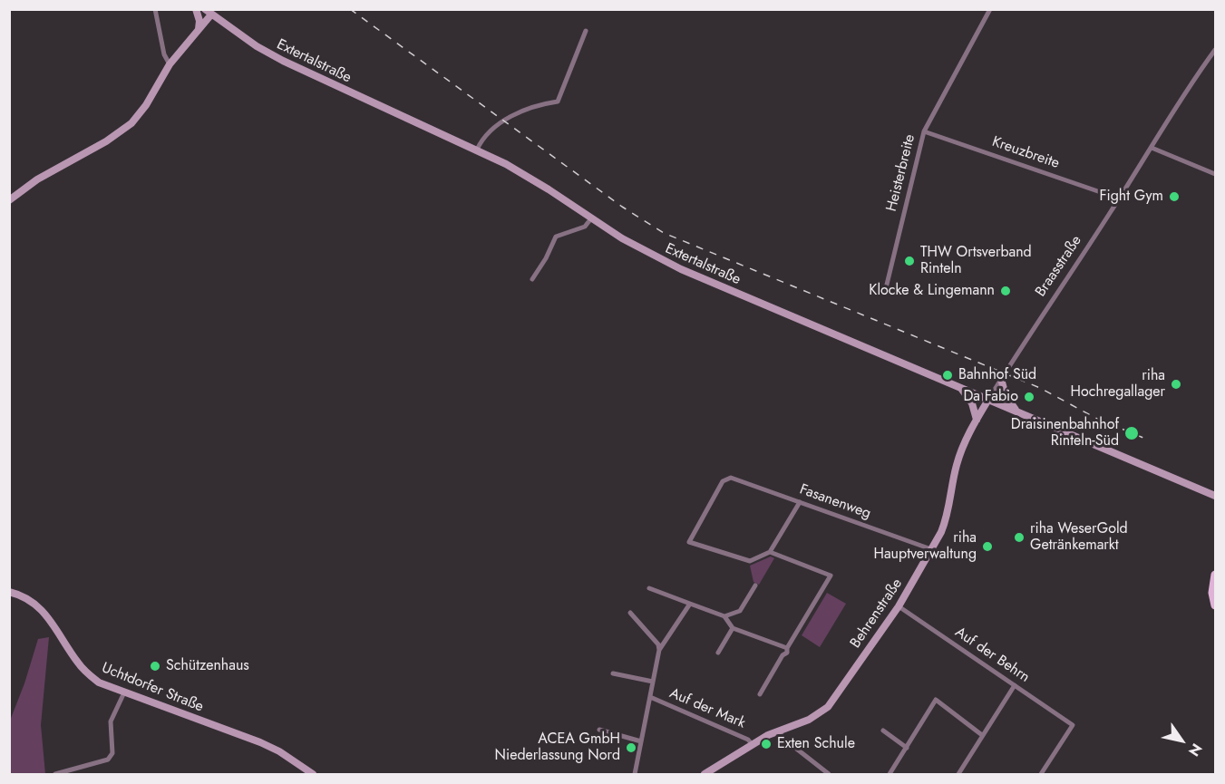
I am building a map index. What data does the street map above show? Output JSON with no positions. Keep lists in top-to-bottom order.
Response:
{
  "streets": {
    "main road": ["Extertalstraße", "Behrenstraße", "Uchtdorfer Straße"],
    "street": [
      "Kreuzbreite",
      "Heisterbreite",
      "Braasstraße",
      "Fasanenweg",
      "Auf der Behrn",
      "Auf der Mark"
    ]
  },
  "crossings": [
    ["Extertalstraße", "Braasstraße"],
    ["Extertalstraße", "Behrenstraße"],
    ["Kreuzbreite", "Heisterbreite"],
    ["Kreuzbreite", "Braasstraße"],
    ["Braasstraße", "Behrenstraße"],
    ["Fasanenweg", "Behrenstraße"],
    ["Behrenstraße", "Auf der Behrn"],
    ["Behrenstraße", "Auf der Mark"]
  ],
  "places": [
    "Fight Gym",
    "THW Ortsverband Rinteln",
    "Klocke & Lingemann",
    "Bahnhof Süd",
    "riha Hochregallager",
    "Da Fabio",
    "Draisinenbahnhof Rinteln-Süd",
    "riha WeserGold Getränkemarkt",
    "riha Hauptverwaltung",
    "Schützenhaus",
    "Exten Schule",
    "ACEA GmbH Niederlassung Nord"
  ],
  "north": "bottom right"
}
